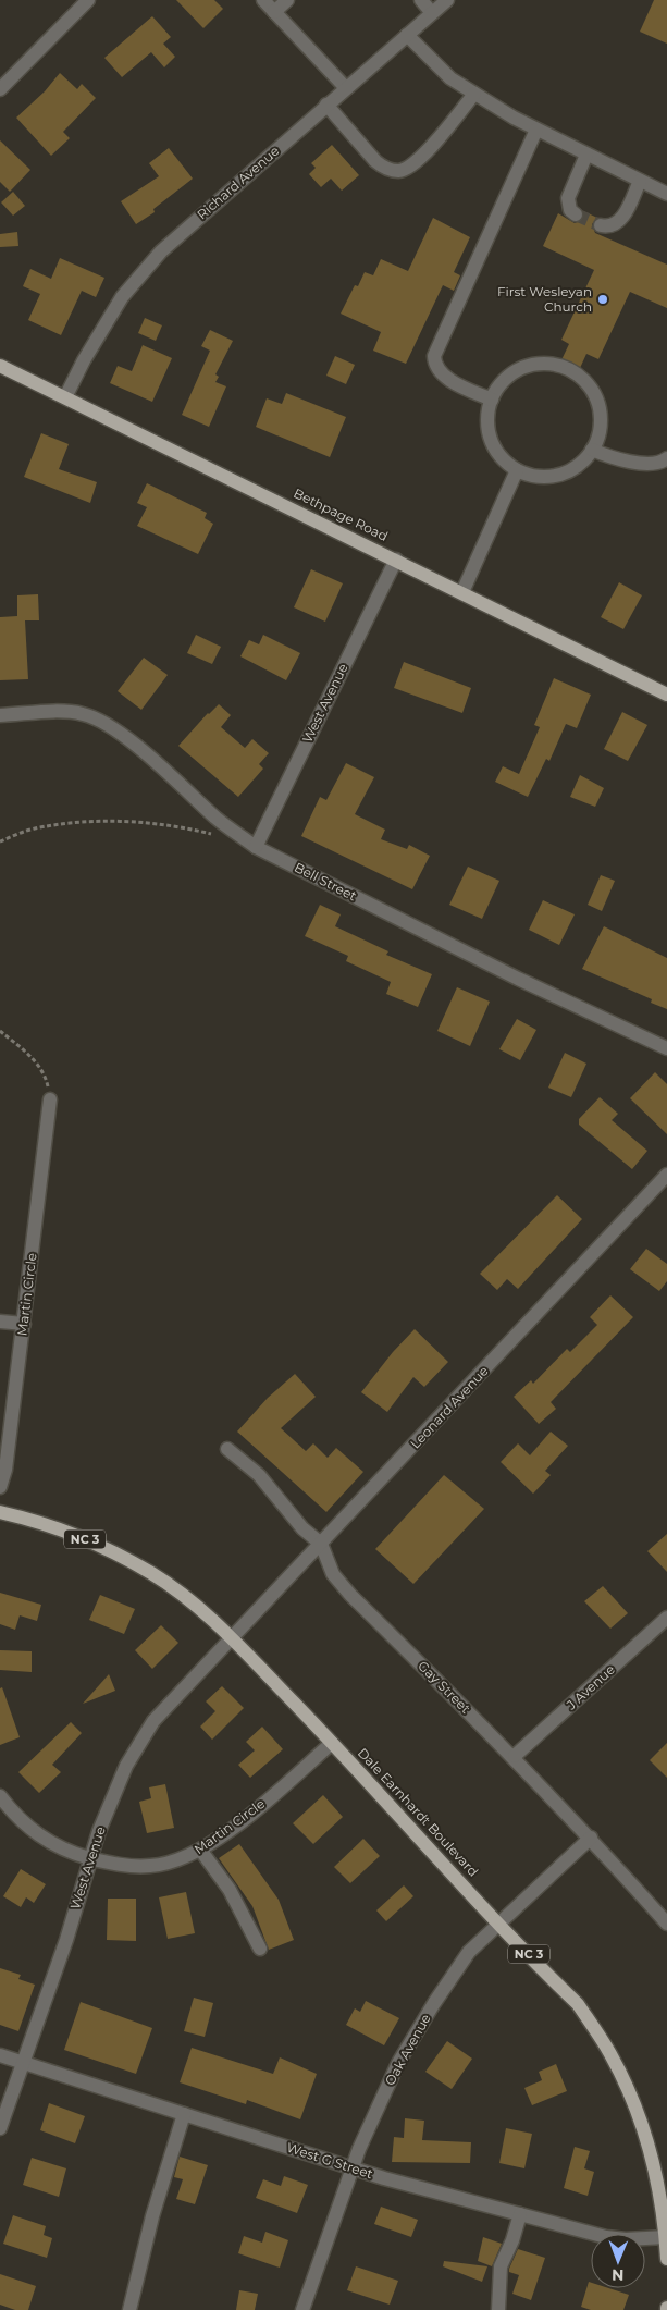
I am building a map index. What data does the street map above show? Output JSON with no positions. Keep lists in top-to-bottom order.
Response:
{
  "streets": {
    "main road": ["Bethpage Road", "NC 3", "Dale Earnhardt Boulevard"],
    "street": [
      "Richard Avenue",
      "West Avenue",
      "Bell Street",
      "Martin Circle",
      "Leonard Avenue",
      "Gay Street",
      "J Avenue",
      "Oak Avenue",
      "West G Street"
    ]
  },
  "crossings": [
    ["Richard Avenue", "Bethpage Road"],
    ["Bethpage Road", "West Avenue"],
    ["West Avenue", "Bell Street"],
    ["West Avenue", "Martin Circle"],
    ["West Avenue", "Leonard Avenue"],
    ["West Avenue", "Dale Earnhardt Boulevard"],
    ["West Avenue", "West G Street"],
    ["Martin Circle", "Dale Earnhardt Boulevard"],
    ["Leonard Avenue", "Gay Street"],
    ["Leonard Avenue", "Dale Earnhardt Boulevard"],
    ["Gay Street", "J Avenue"],
    ["Gay Street", "Oak Avenue"],
    ["Dale Earnhardt Boulevard", "Oak Avenue"],
    ["Dale Earnhardt Boulevard", "West G Street"],
    ["Oak Avenue", "West G Street"]
  ],
  "places": ["First Wesleyan Church"],
  "north": "bottom"
}
